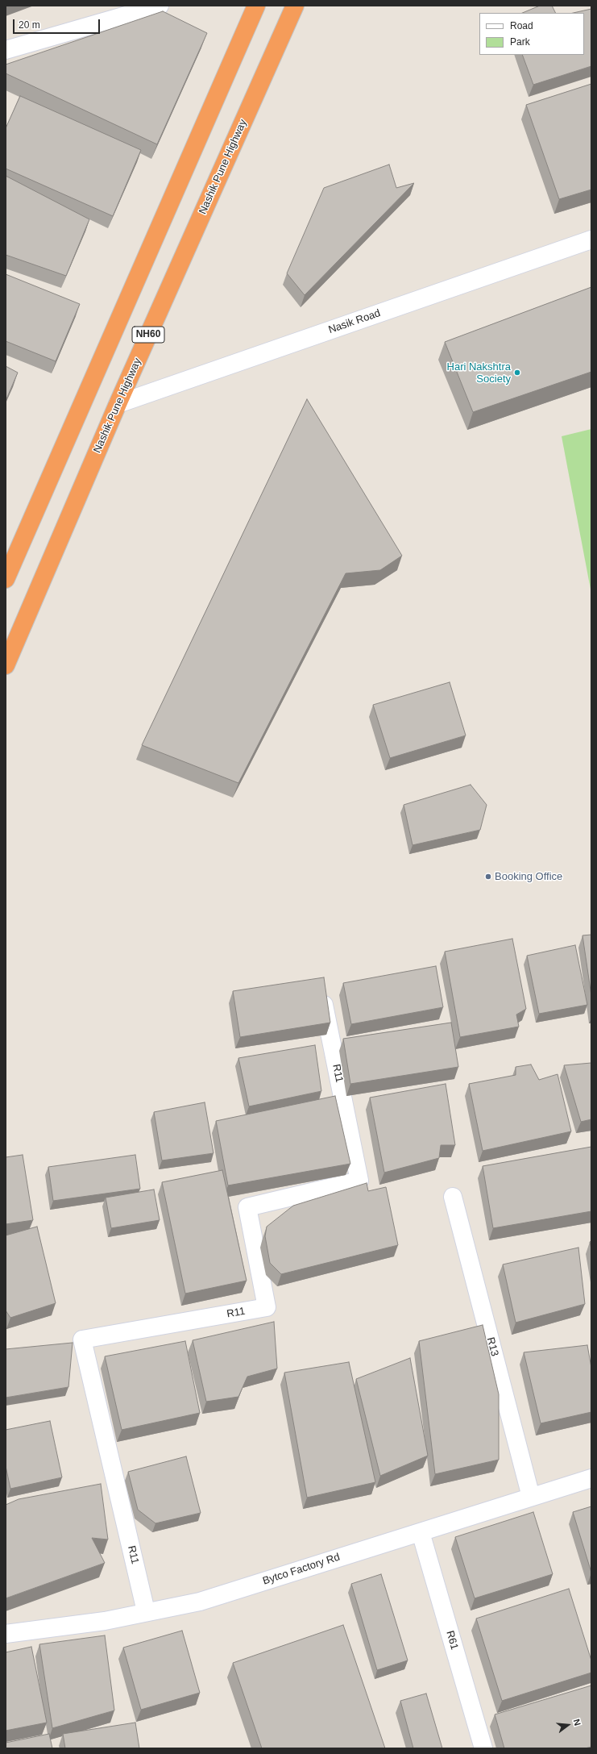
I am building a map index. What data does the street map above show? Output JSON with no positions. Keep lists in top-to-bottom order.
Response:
{
  "streets": {
    "highway": ["Nashik Pune Highway", "NH60"],
    "street": [
      "Nasik Road",
      "R11",
      "R13",
      "Bytco Factory Rd",
      "R61"
    ]
  },
  "crossings": [
    ["Nashik Pune Highway", "Nasik Road"],
    ["R11", "Bytco Factory Rd"],
    ["R13", "Bytco Factory Rd"],
    ["Bytco Factory Rd", "R61"]
  ],
  "places": ["Hari Nakshtra Society", "Booking Office"],
  "legend": ["Road", "Park"],
  "scale_bar": "20 m",
  "north": "right"
}
